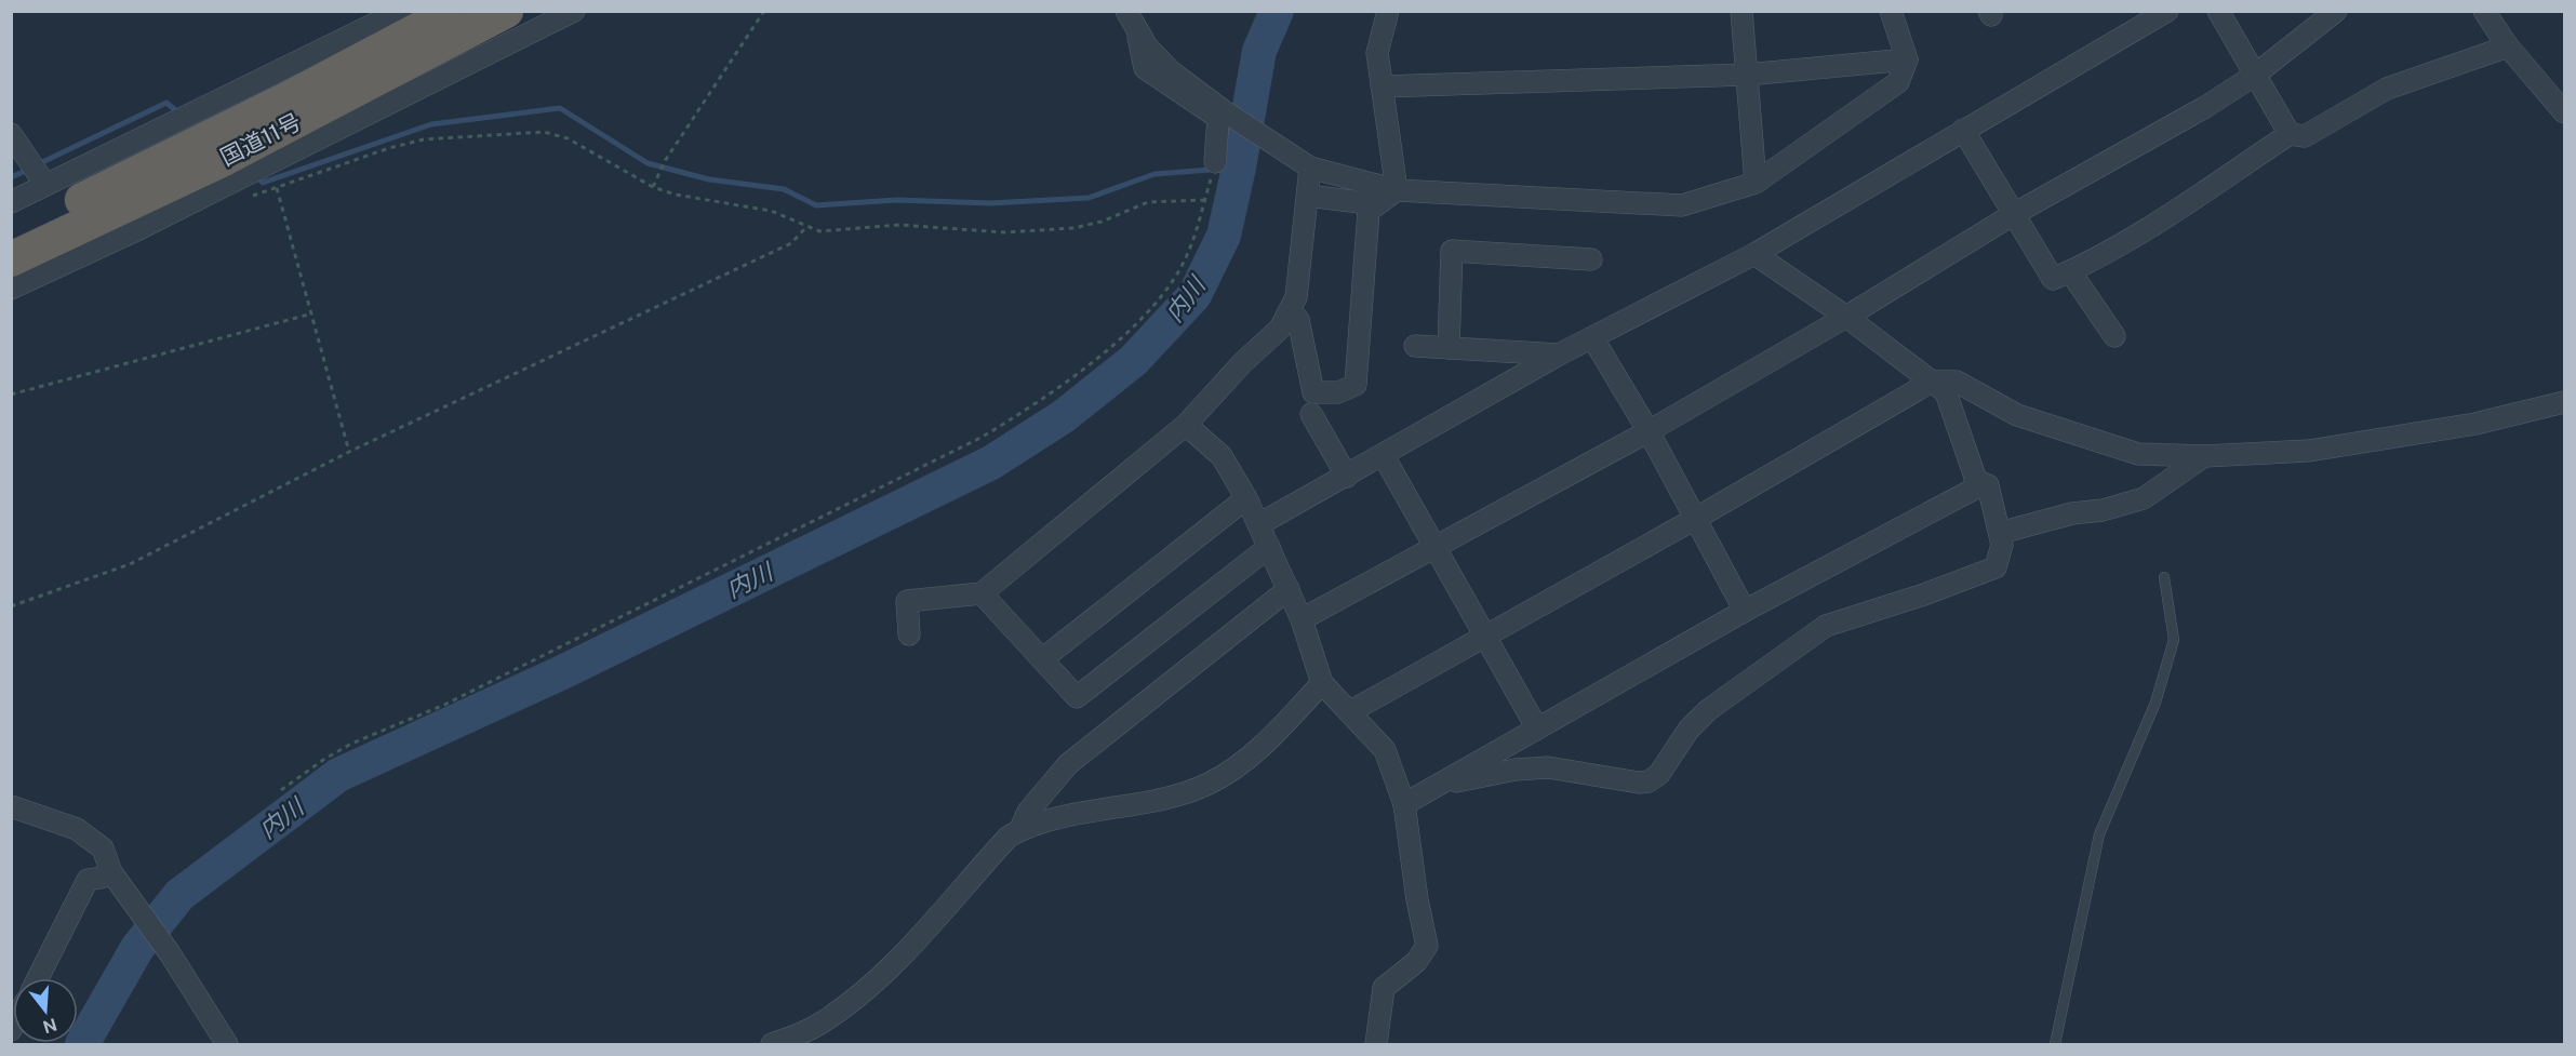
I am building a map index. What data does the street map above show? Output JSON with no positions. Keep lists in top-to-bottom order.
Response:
{
  "streets": {
    "highway": ["国道11号"]
  },
  "water": ["内川"],
  "north": "bottom"
}
